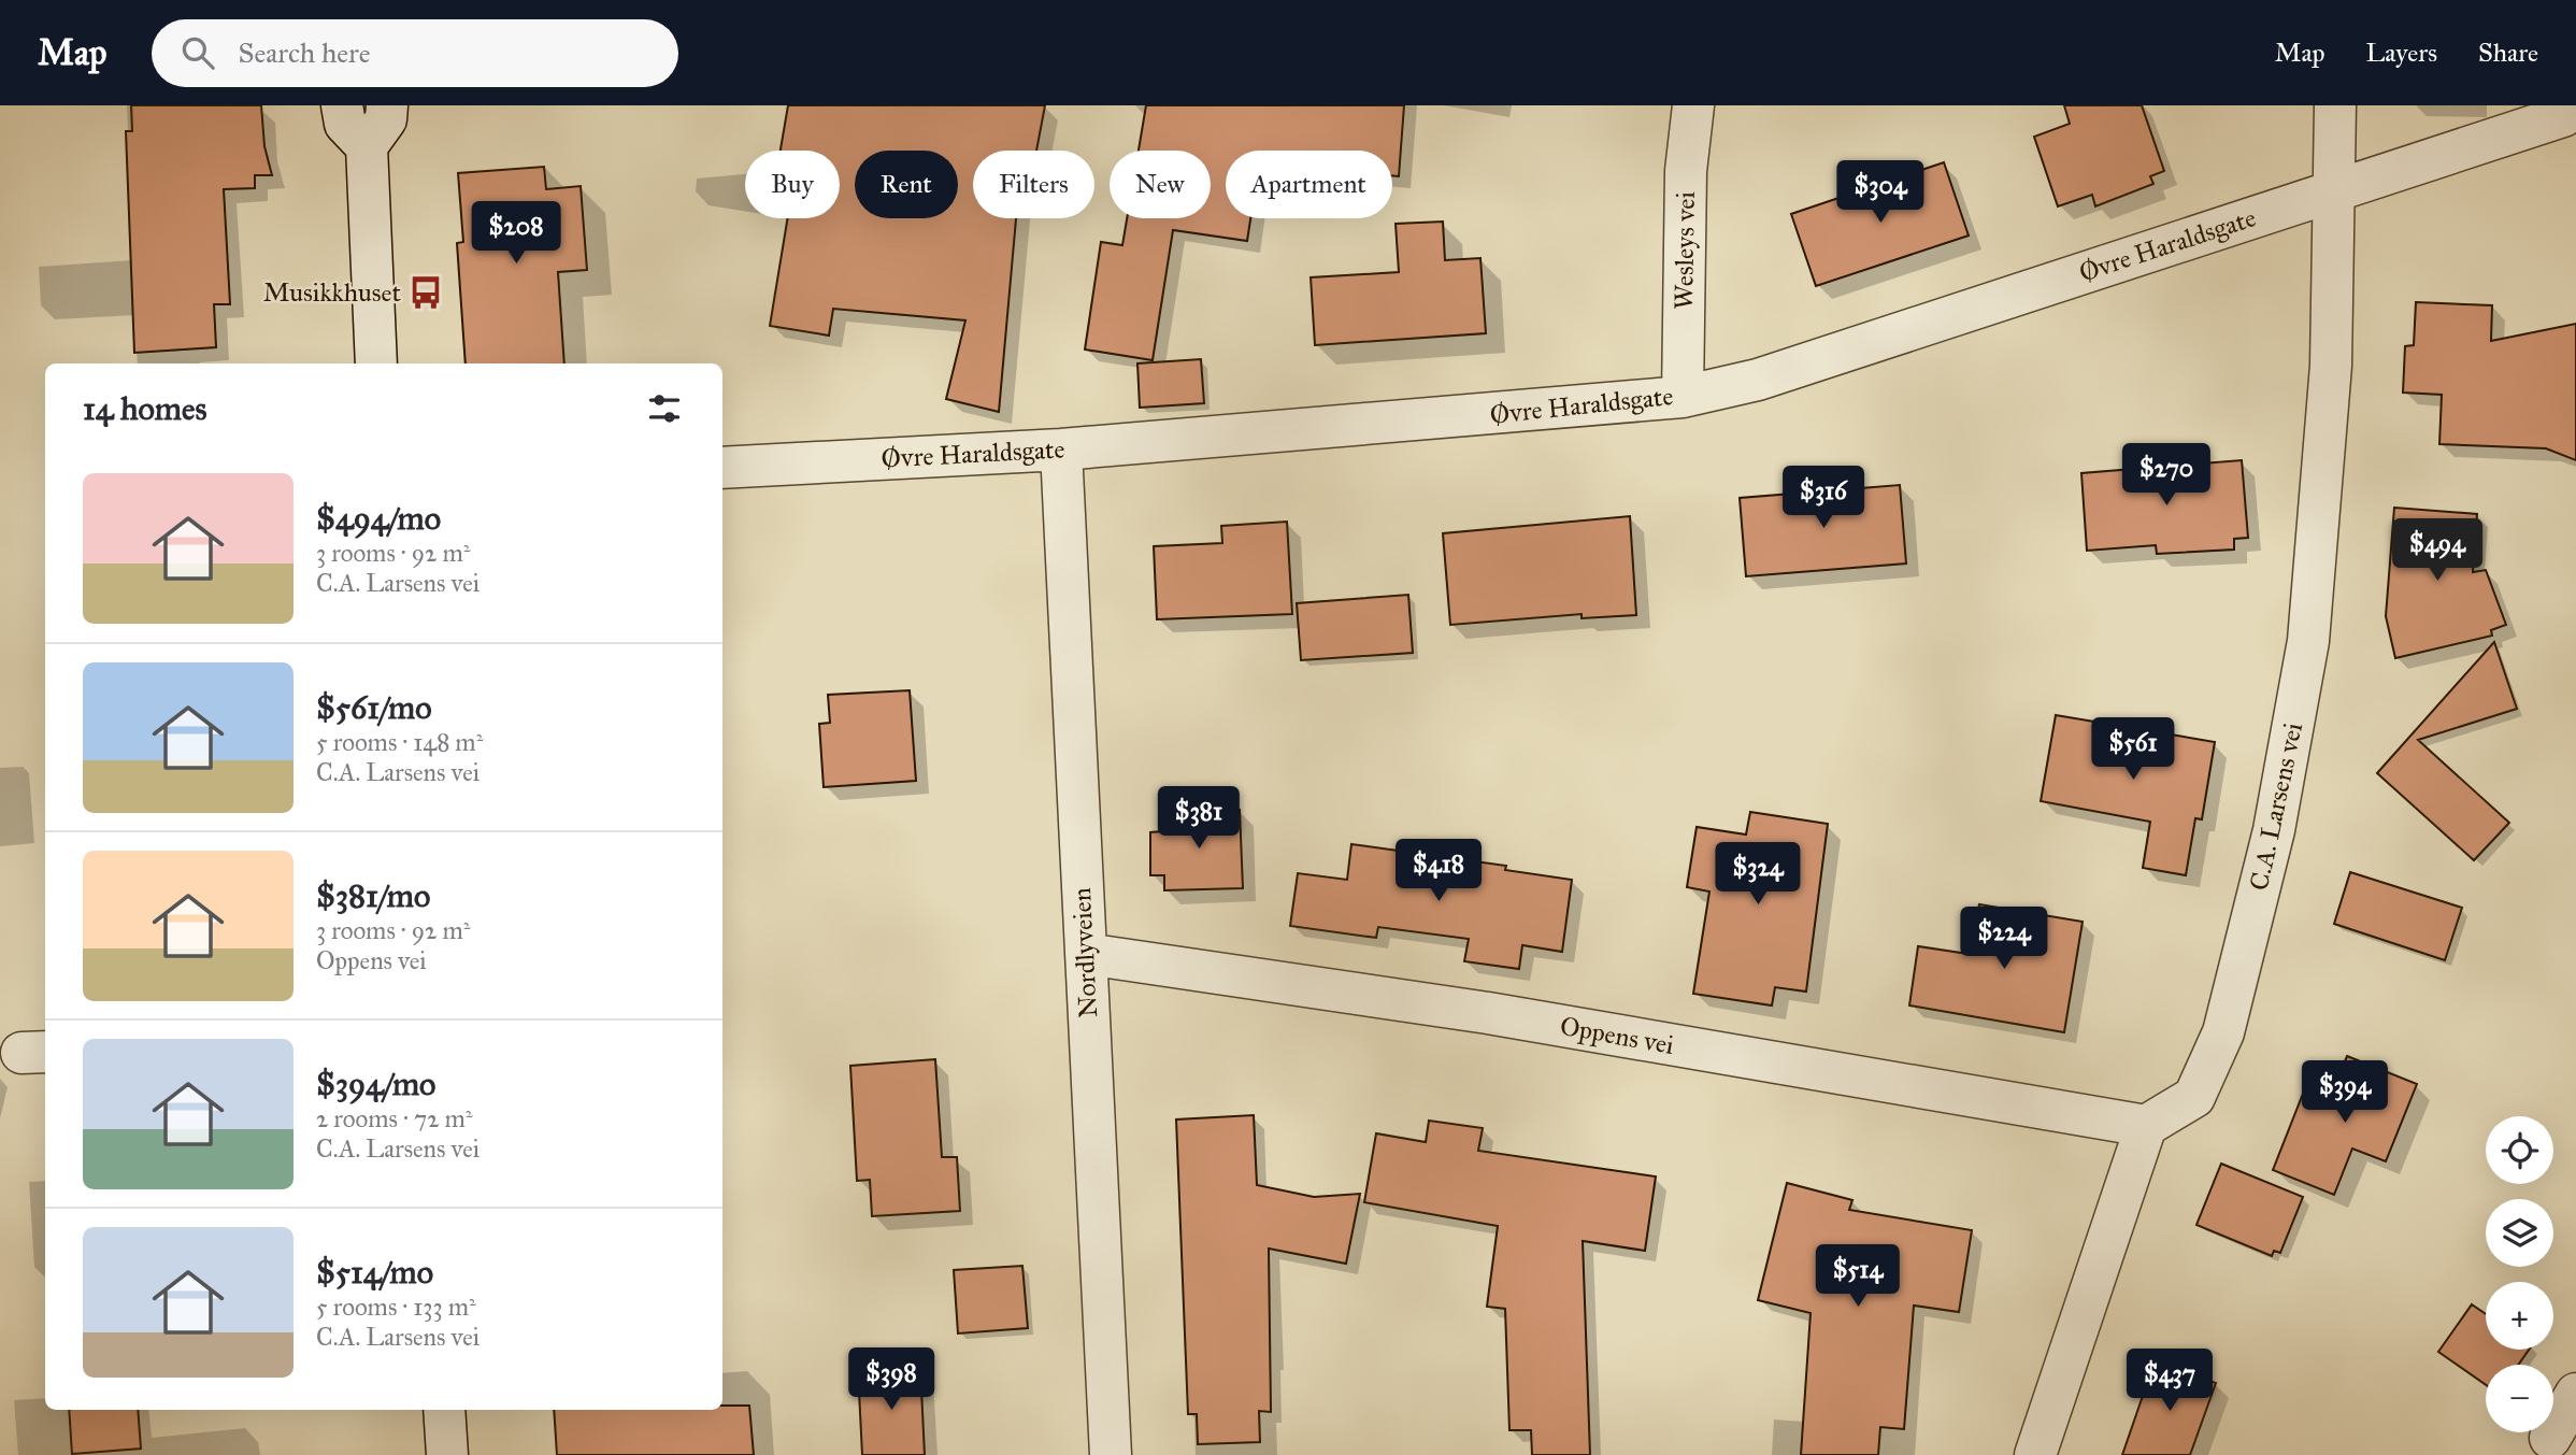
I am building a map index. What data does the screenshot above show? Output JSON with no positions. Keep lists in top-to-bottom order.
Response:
{
  "streets": {
    "street": [
      "Øvre Haraldsgate",
      "Wesleys vei",
      "C.A. Larsens vei",
      "Nordlyveien",
      "Oppens vei"
    ]
  },
  "crossings": [
    ["Øvre Haraldsgate", "Wesleys vei"],
    ["Øvre Haraldsgate", "C.A. Larsens vei"],
    ["Øvre Haraldsgate", "Nordlyveien"],
    ["C.A. Larsens vei", "Oppens vei"],
    ["Nordlyveien", "Oppens vei"]
  ],
  "places": {
    "bus stop": ["Musikkhuset"]
  },
  "page": {
    "header": "Map",
    "search": "Search here",
    "nav": ["Map", "Layers", "Share"],
    "chip": [
      "Buy",
      "Rent",
      "Filters",
      "New",
      "Apartment"
    ],
    "price": [
      "$304",
      "$208",
      "$270",
      "$316",
      "$494",
      "$561",
      "$381",
      "$418",
      "$324",
      "$224",
      "$394",
      "$514",
      "$398",
      "$437"
    ],
    "heading": "14 homes",
    "list": [
      {
        "name": "$494/mo",
        "note": "3 rooms · 92 m² · C.A. Larsens vei"
      },
      {
        "name": "$561/mo",
        "note": "5 rooms · 148 m² · C.A. Larsens vei"
      },
      {
        "name": "$381/mo",
        "note": "3 rooms · 92 m² · Oppens vei"
      },
      {
        "name": "$394/mo",
        "note": "2 rooms · 72 m² · C.A. Larsens vei"
      },
      {
        "name": "$514/mo",
        "note": "5 rooms · 133 m² · C.A. Larsens vei"
      }
    ],
    "map_buttons": ["+", "−"]
  }
}
